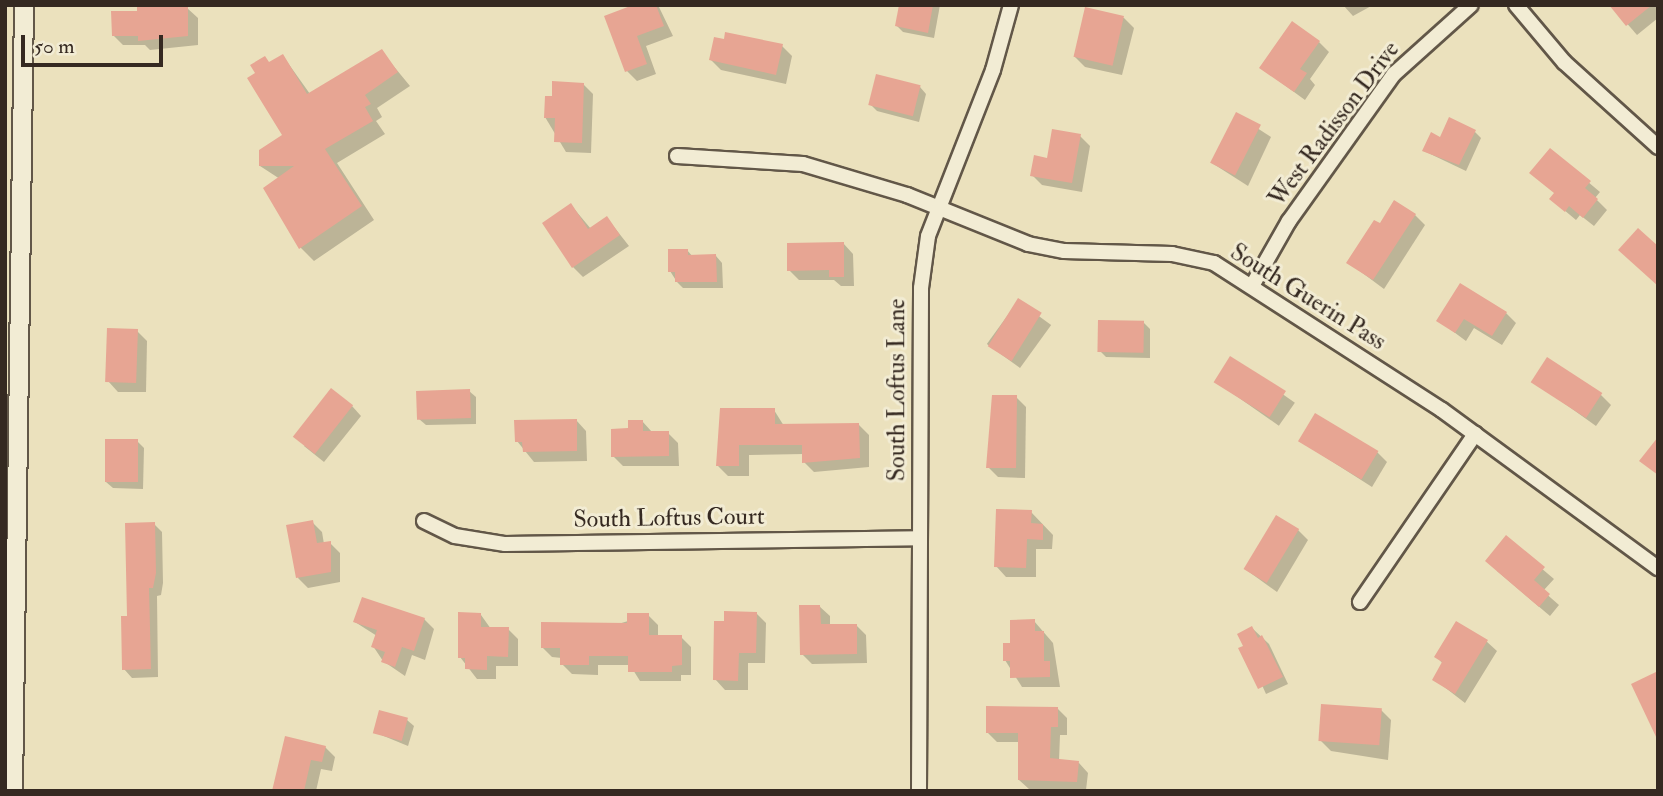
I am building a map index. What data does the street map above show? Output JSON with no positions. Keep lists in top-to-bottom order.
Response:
{
  "streets": {
    "street": [
      "West Radisson Drive",
      "South Guerin Pass",
      "South Loftus Lane",
      "South Loftus Court"
    ]
  },
  "crossings": [
    ["West Radisson Drive", "South Guerin Pass"],
    ["South Guerin Pass", "South Loftus Lane"],
    ["South Loftus Lane", "South Loftus Court"]
  ],
  "scale_bar": "50 m"
}
